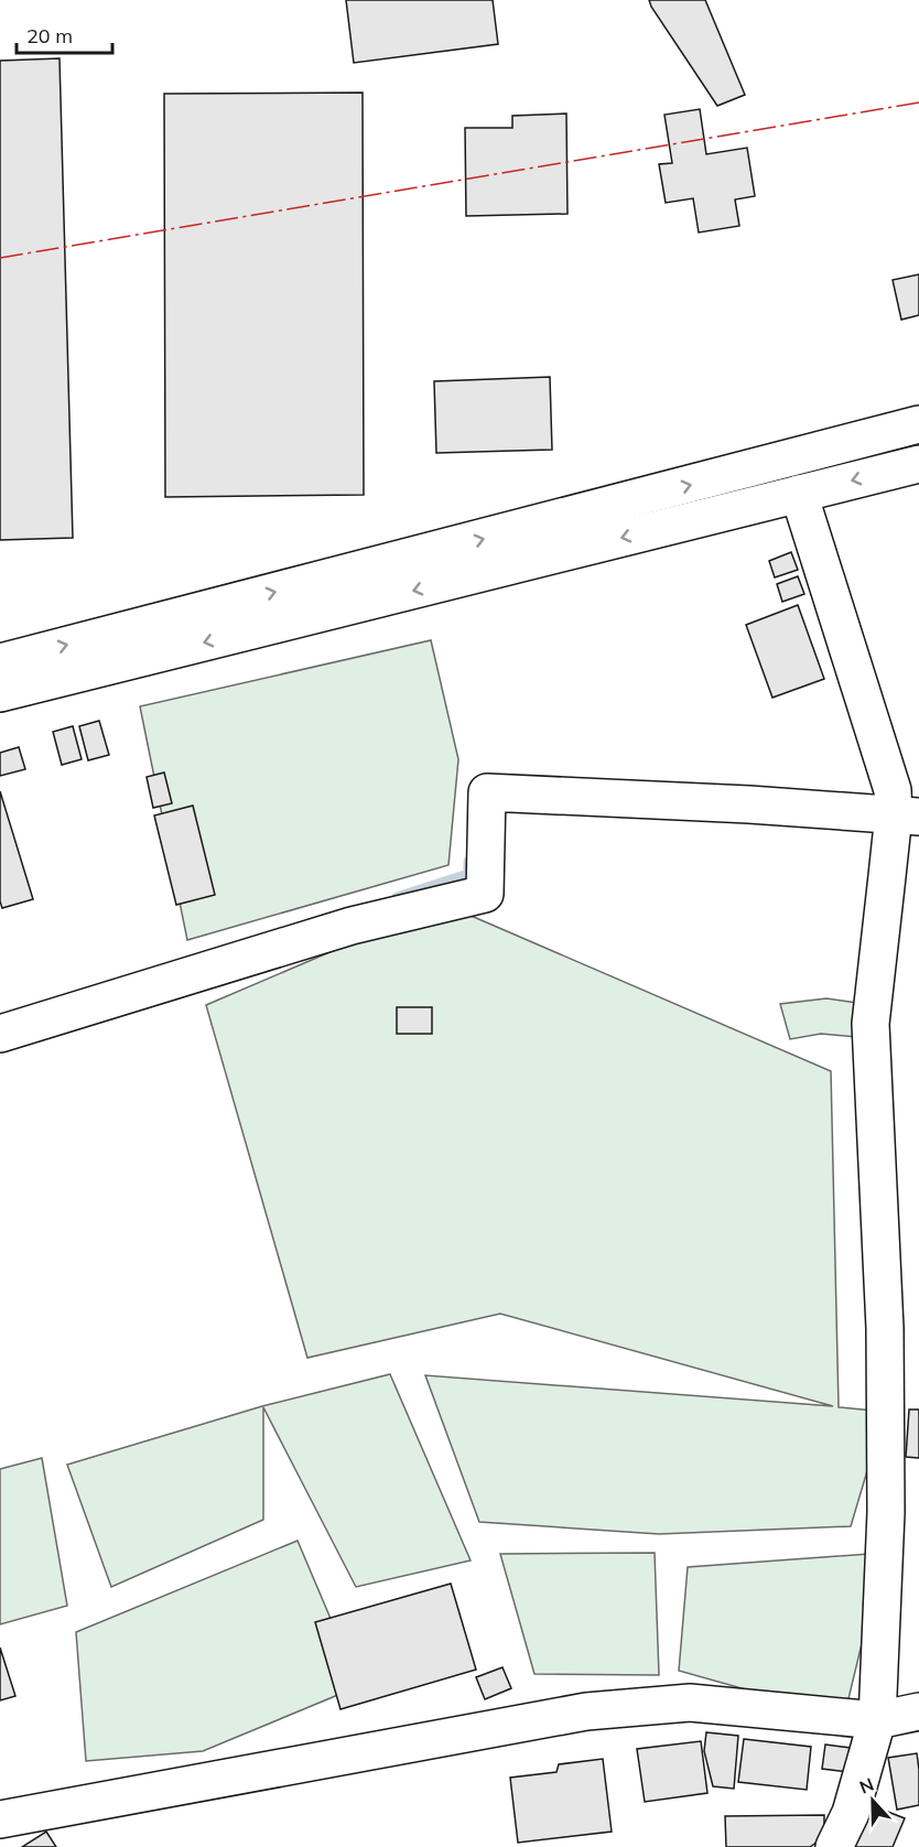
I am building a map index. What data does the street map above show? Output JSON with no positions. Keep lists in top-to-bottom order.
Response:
{
  "scale_bar": "20 m",
  "north": "top"
}
